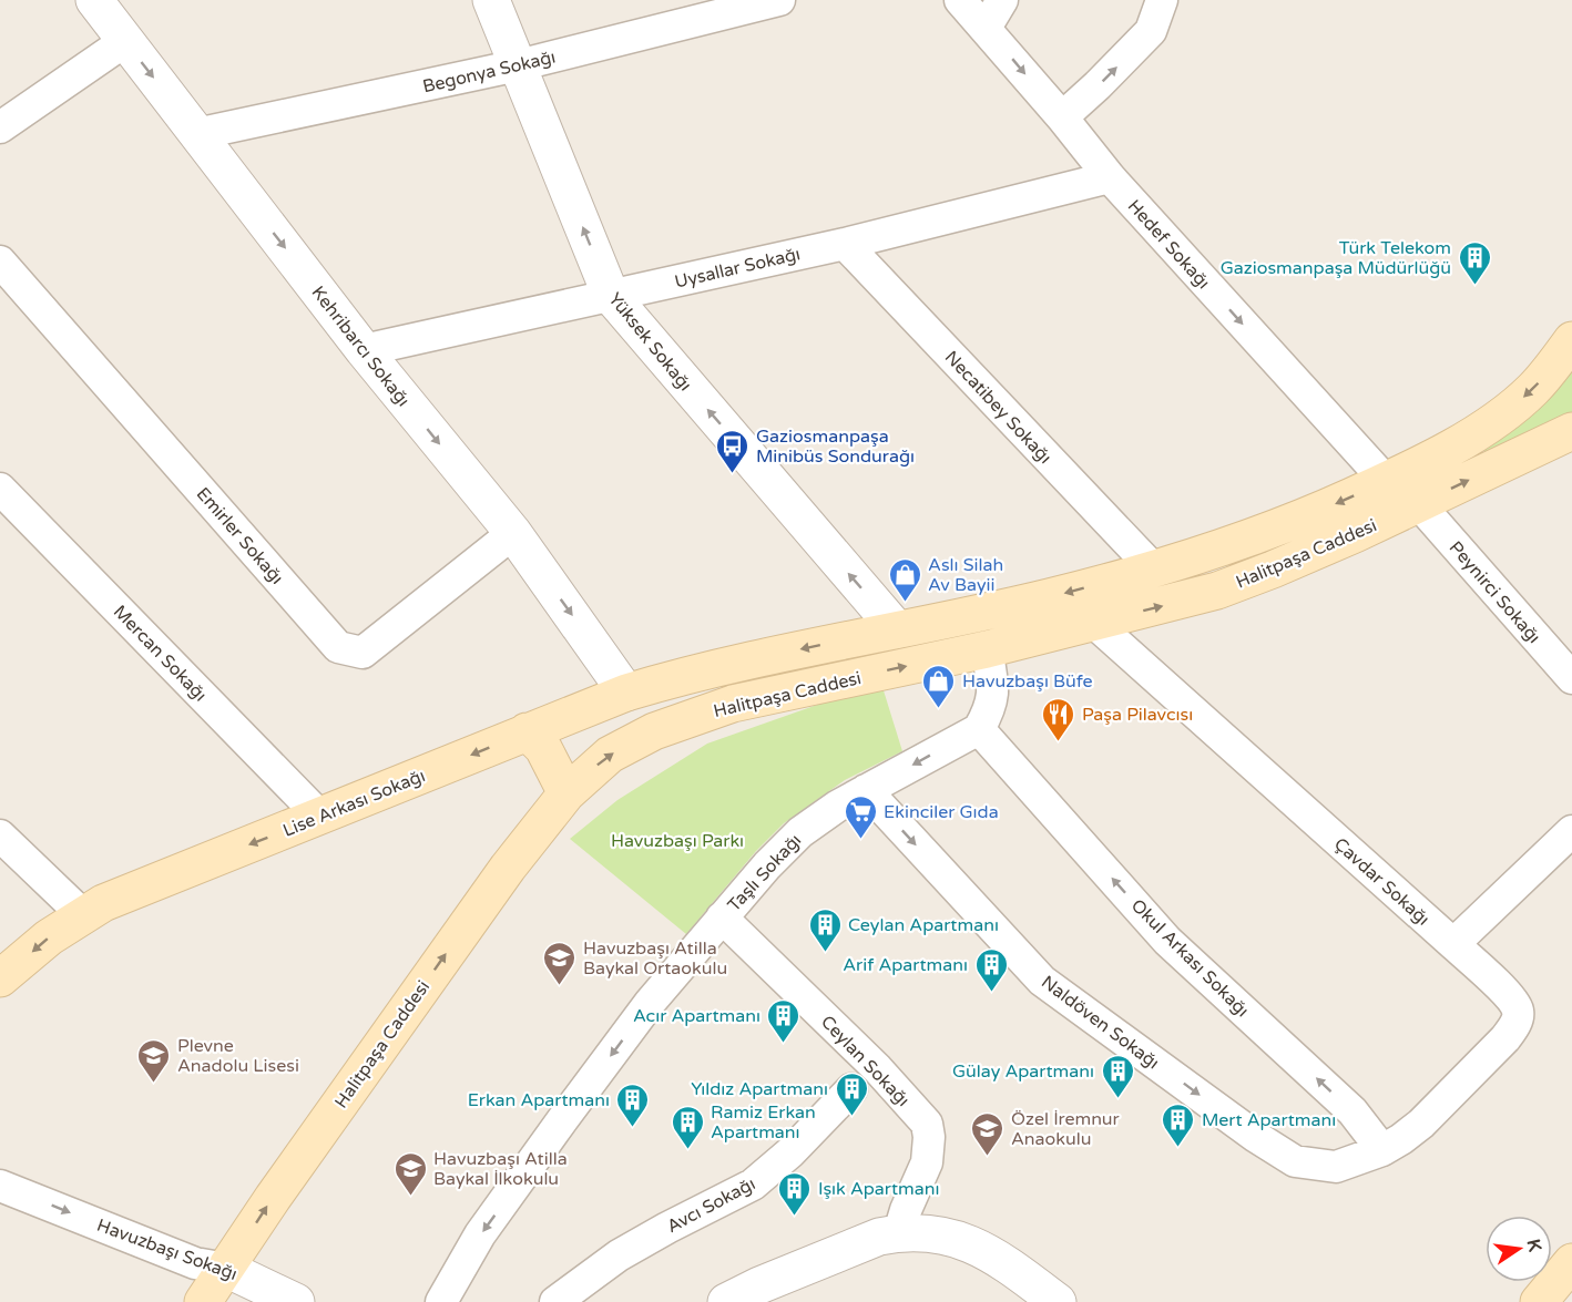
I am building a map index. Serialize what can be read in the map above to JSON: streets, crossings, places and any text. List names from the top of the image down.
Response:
{
  "streets": {
    "main road": ["Halitpaşa Caddesi", "Lise Arkası Sokağı"],
    "street": [
      "Begonya Sokağı",
      "Hedef Sokağı",
      "Uysallar Sokağı",
      "Yüksek Sokağı",
      "Kehribarcı Sokağı",
      "Necatibey Sokağı",
      "Emirler Sokağı",
      "Peynirci Sokağı",
      "Mercan Sokağı",
      "Taşlı Sokağı",
      "Çavdar Sokağı",
      "Okul Arkası Sokağı",
      "Naldöven Sokağı",
      "Ceylan Sokağı",
      "Avcı Sokağı",
      "Havuzbaşı Sokağı"
    ]
  },
  "crossings": [
    ["Begonya Sokağı", "Yüksek Sokağı"],
    ["Begonya Sokağı", "Kehribarcı Sokağı"],
    ["Hedef Sokağı", "Uysallar Sokağı"],
    ["Hedef Sokağı", "Halitpaşa Caddesi"],
    ["Uysallar Sokağı", "Yüksek Sokağı"],
    ["Uysallar Sokağı", "Kehribarcı Sokağı"],
    ["Uysallar Sokağı", "Necatibey Sokağı"],
    ["Yüksek Sokağı", "Halitpaşa Caddesi"],
    ["Kehribarcı Sokağı", "Emirler Sokağı"],
    ["Kehribarcı Sokağı", "Halitpaşa Caddesi"],
    ["Kehribarcı Sokağı", "Lise Arkası Sokağı"],
    ["Necatibey Sokağı", "Halitpaşa Caddesi"],
    ["Halitpaşa Caddesi", "Peynirci Sokağı"],
    ["Halitpaşa Caddesi", "Lise Arkası Sokağı"],
    ["Halitpaşa Caddesi", "Çavdar Sokağı"],
    ["Halitpaşa Caddesi", "Havuzbaşı Sokağı"],
    ["Mercan Sokağı", "Lise Arkası Sokağı"],
    ["Taşlı Sokağı", "Okul Arkası Sokağı"],
    ["Taşlı Sokağı", "Naldöven Sokağı"],
    ["Taşlı Sokağı", "Ceylan Sokağı"],
    ["Çavdar Sokağı", "Okul Arkası Sokağı"],
    ["Çavdar Sokağı", "Naldöven Sokağı"],
    ["Okul Arkası Sokağı", "Naldöven Sokağı"]
  ],
  "one_way": [
    "Hedef Sokağı",
    "Yüksek Sokağı",
    "Kehribarcı Sokağı",
    "Lise Arkası Sokağı",
    "Taşlı Sokağı",
    "Okul Arkası Sokağı",
    "Naldöven Sokağı",
    "Havuzbaşı Sokağı"
  ],
  "parks": ["Havuzbaşı Parkı"],
  "places": {
    "building": [
      "Türk Telekom Gaziosmanpaşa Müdürlüğü",
      "Ceylan Apartmanı",
      "Arif Apartmanı",
      "Acır Apartmanı",
      "Gülay Apartmanı",
      "Yıldız Apartmanı",
      "Erkan Apartmanı",
      "Mert Apartmanı",
      "Ramiz Erkan Apartmanı",
      "Işık Apartmanı"
    ],
    "bus stop": ["Gaziosmanpaşa Minibüs Sondurağı"],
    "shop": ["Aslı Silah Av Bayii", "Havuzbaşı Büfe"],
    "restaurant": ["Paşa Pilavcısı"],
    "supermarket": ["Ekinciler Gıda"],
    "school or university": [
      "Havuzbaşı Atilla Baykal Ortaokulu",
      "Plevne Anadolu Lisesi",
      "Özel İremnur Anaokulu",
      "Havuzbaşı Atilla Baykal İlkokulu"
    ]
  },
  "north": "right"
}
